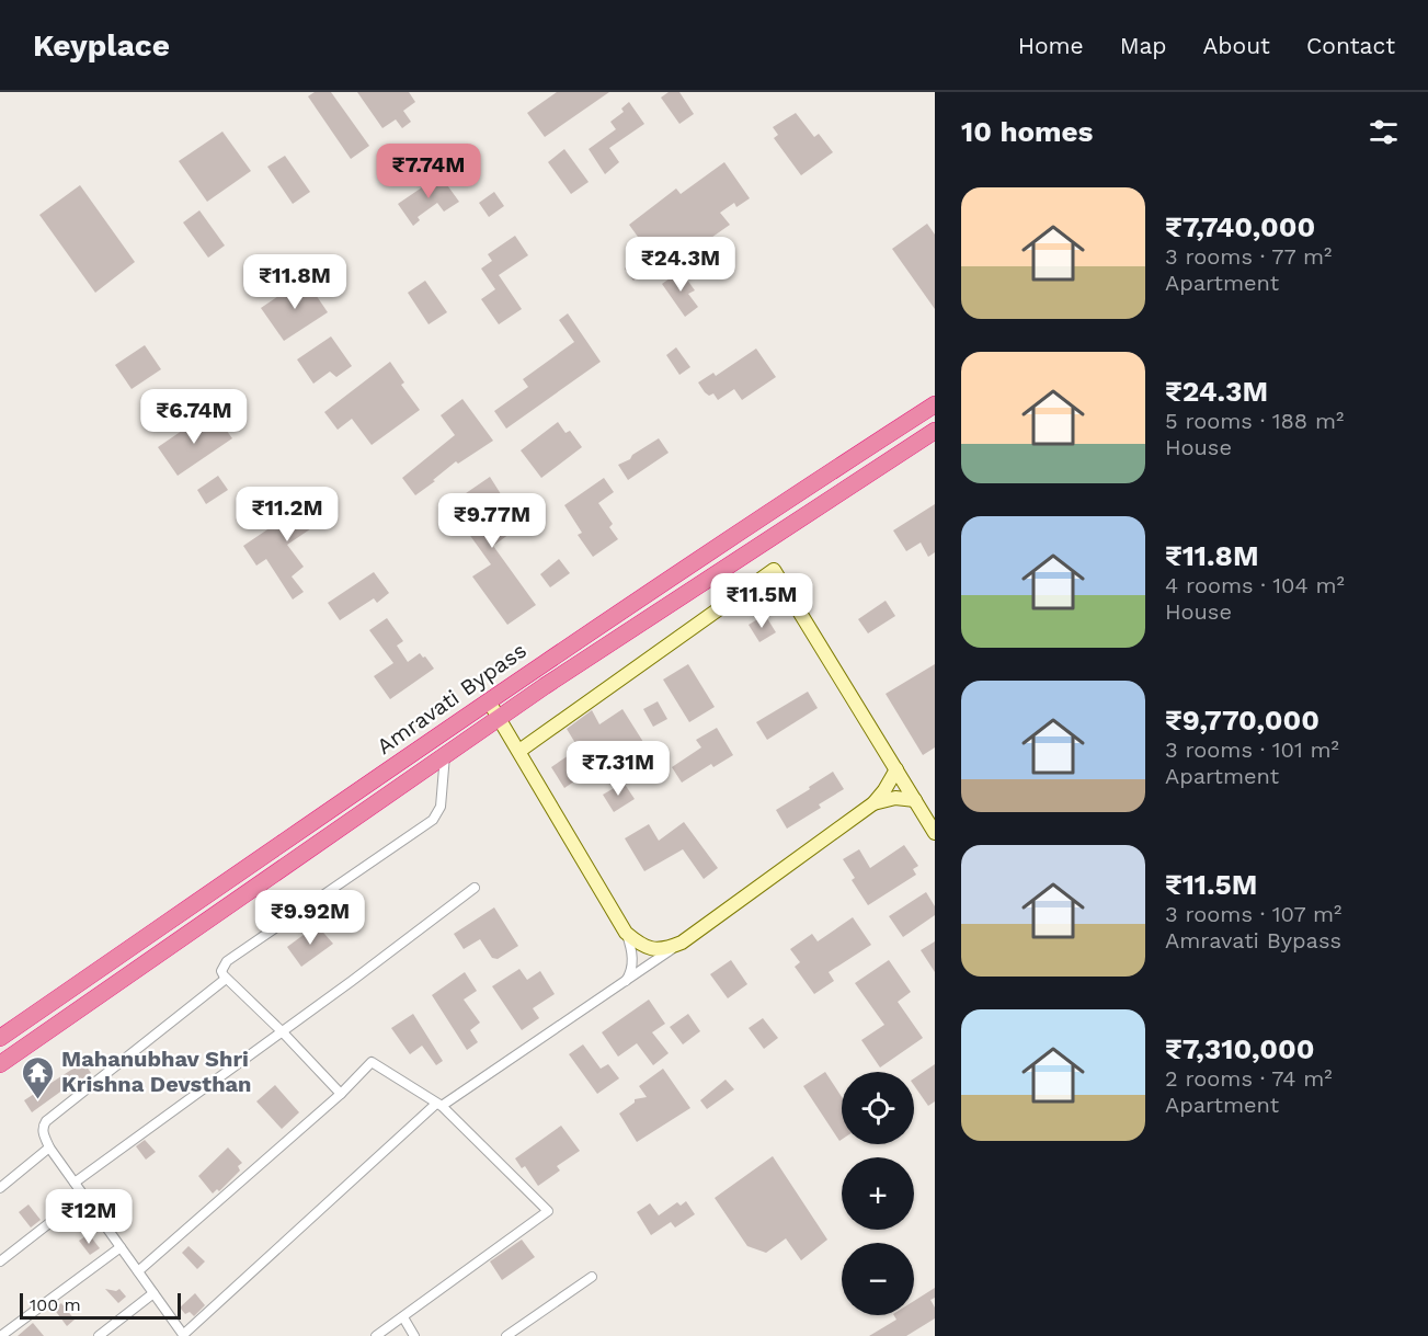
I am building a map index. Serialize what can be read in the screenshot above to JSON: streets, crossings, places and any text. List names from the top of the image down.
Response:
{
  "streets": {
    "highway": ["Amravati Bypass"]
  },
  "places": {
    "temple": ["Mahanubhav Shri Krishna Devsthan"]
  },
  "scale_bar": "100 m",
  "page": {
    "header": "Keyplace",
    "nav": [
      "Home",
      "Map",
      "About",
      "Contact"
    ],
    "heading": "10 homes",
    "price": [
      "₹7.74M",
      "₹24.3M",
      "₹11.8M",
      "₹6.74M",
      "₹11.2M",
      "₹9.77M",
      "₹11.5M",
      "₹7.31M",
      "₹9.92M",
      "₹12M"
    ],
    "list": [
      {
        "name": "₹7,740,000",
        "note": "3 rooms · 77 m² · Apartment"
      },
      {
        "name": "₹24.3M",
        "note": "5 rooms · 188 m² · House"
      },
      {
        "name": "₹11.8M",
        "note": "4 rooms · 104 m² · House"
      },
      {
        "name": "₹9,770,000",
        "note": "3 rooms · 101 m² · Apartment"
      },
      {
        "name": "₹11.5M",
        "note": "3 rooms · 107 m² · Amravati Bypass"
      },
      {
        "name": "₹7,310,000",
        "note": "2 rooms · 74 m² · Apartment"
      }
    ],
    "map_buttons": ["+", "−"],
    "scale": "100 m"
  }
}
